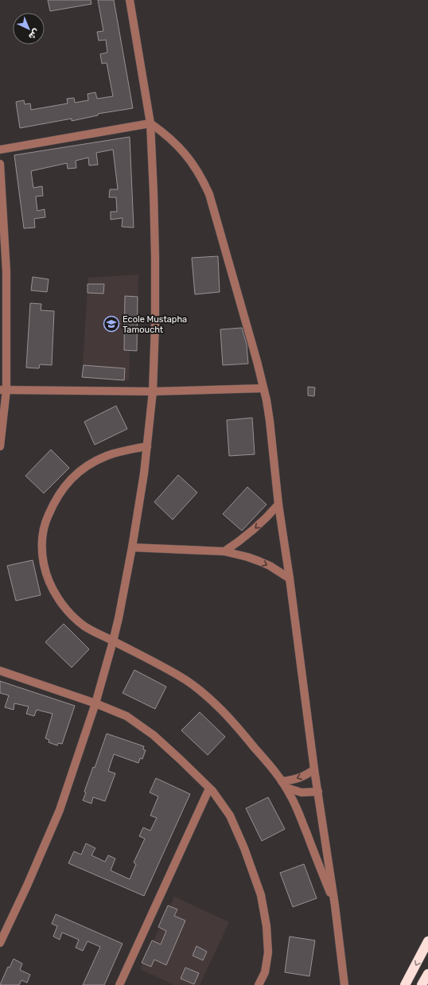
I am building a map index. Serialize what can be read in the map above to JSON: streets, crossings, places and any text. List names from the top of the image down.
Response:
{
  "places": {
    "school or university": ["Ecole Mustapha Tamoucht"]
  },
  "north": "bottom right"
}
